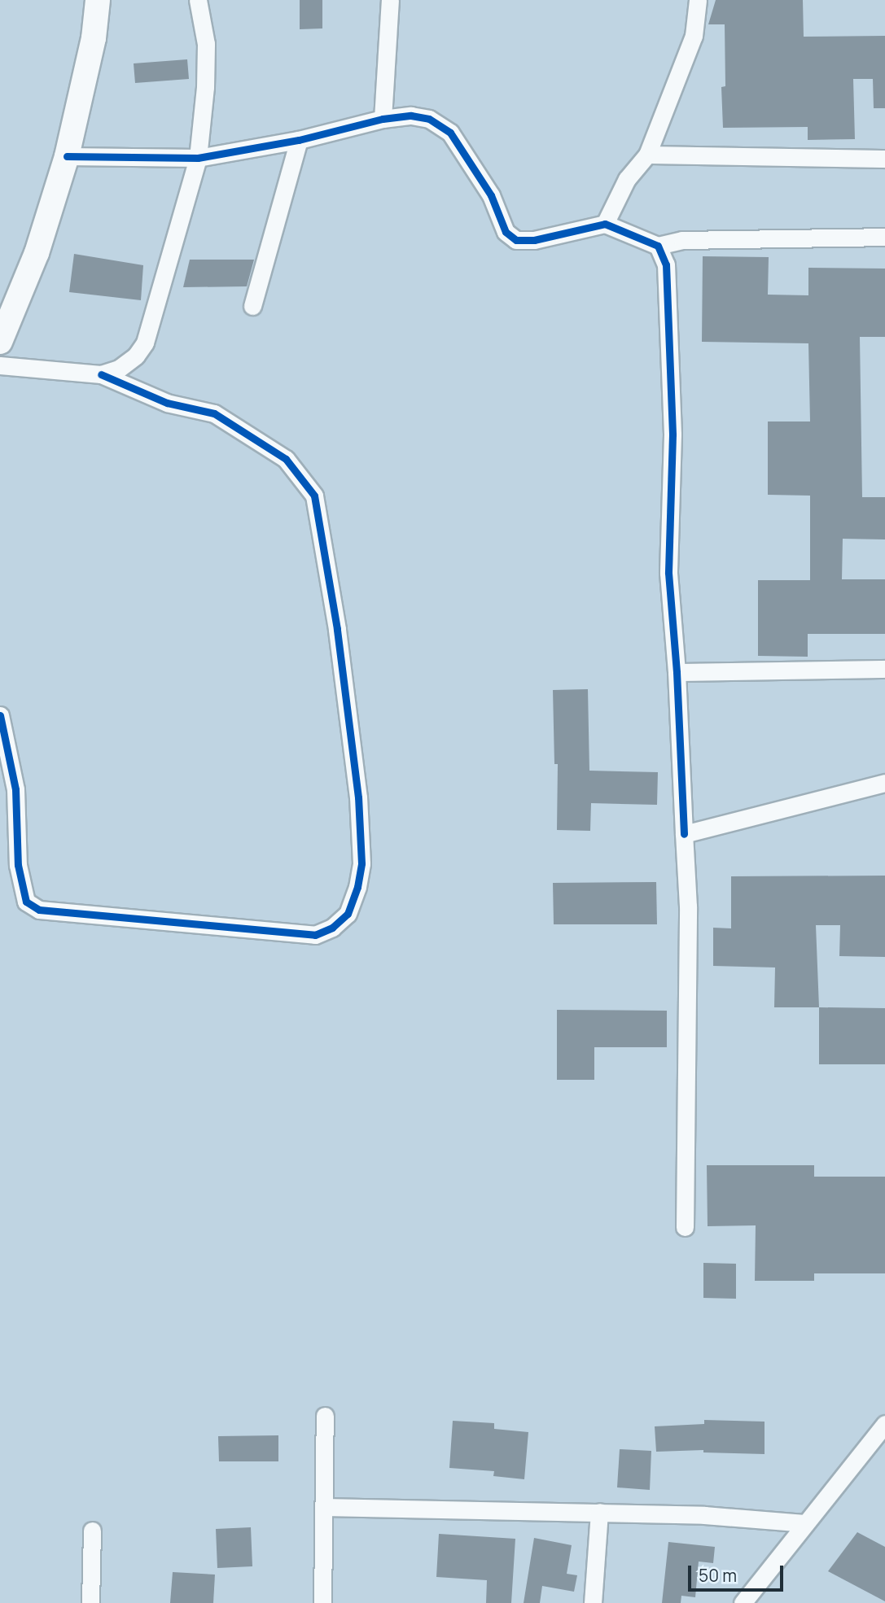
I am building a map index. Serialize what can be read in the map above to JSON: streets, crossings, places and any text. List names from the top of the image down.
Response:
{
  "scale_bar": "50 m"
}
